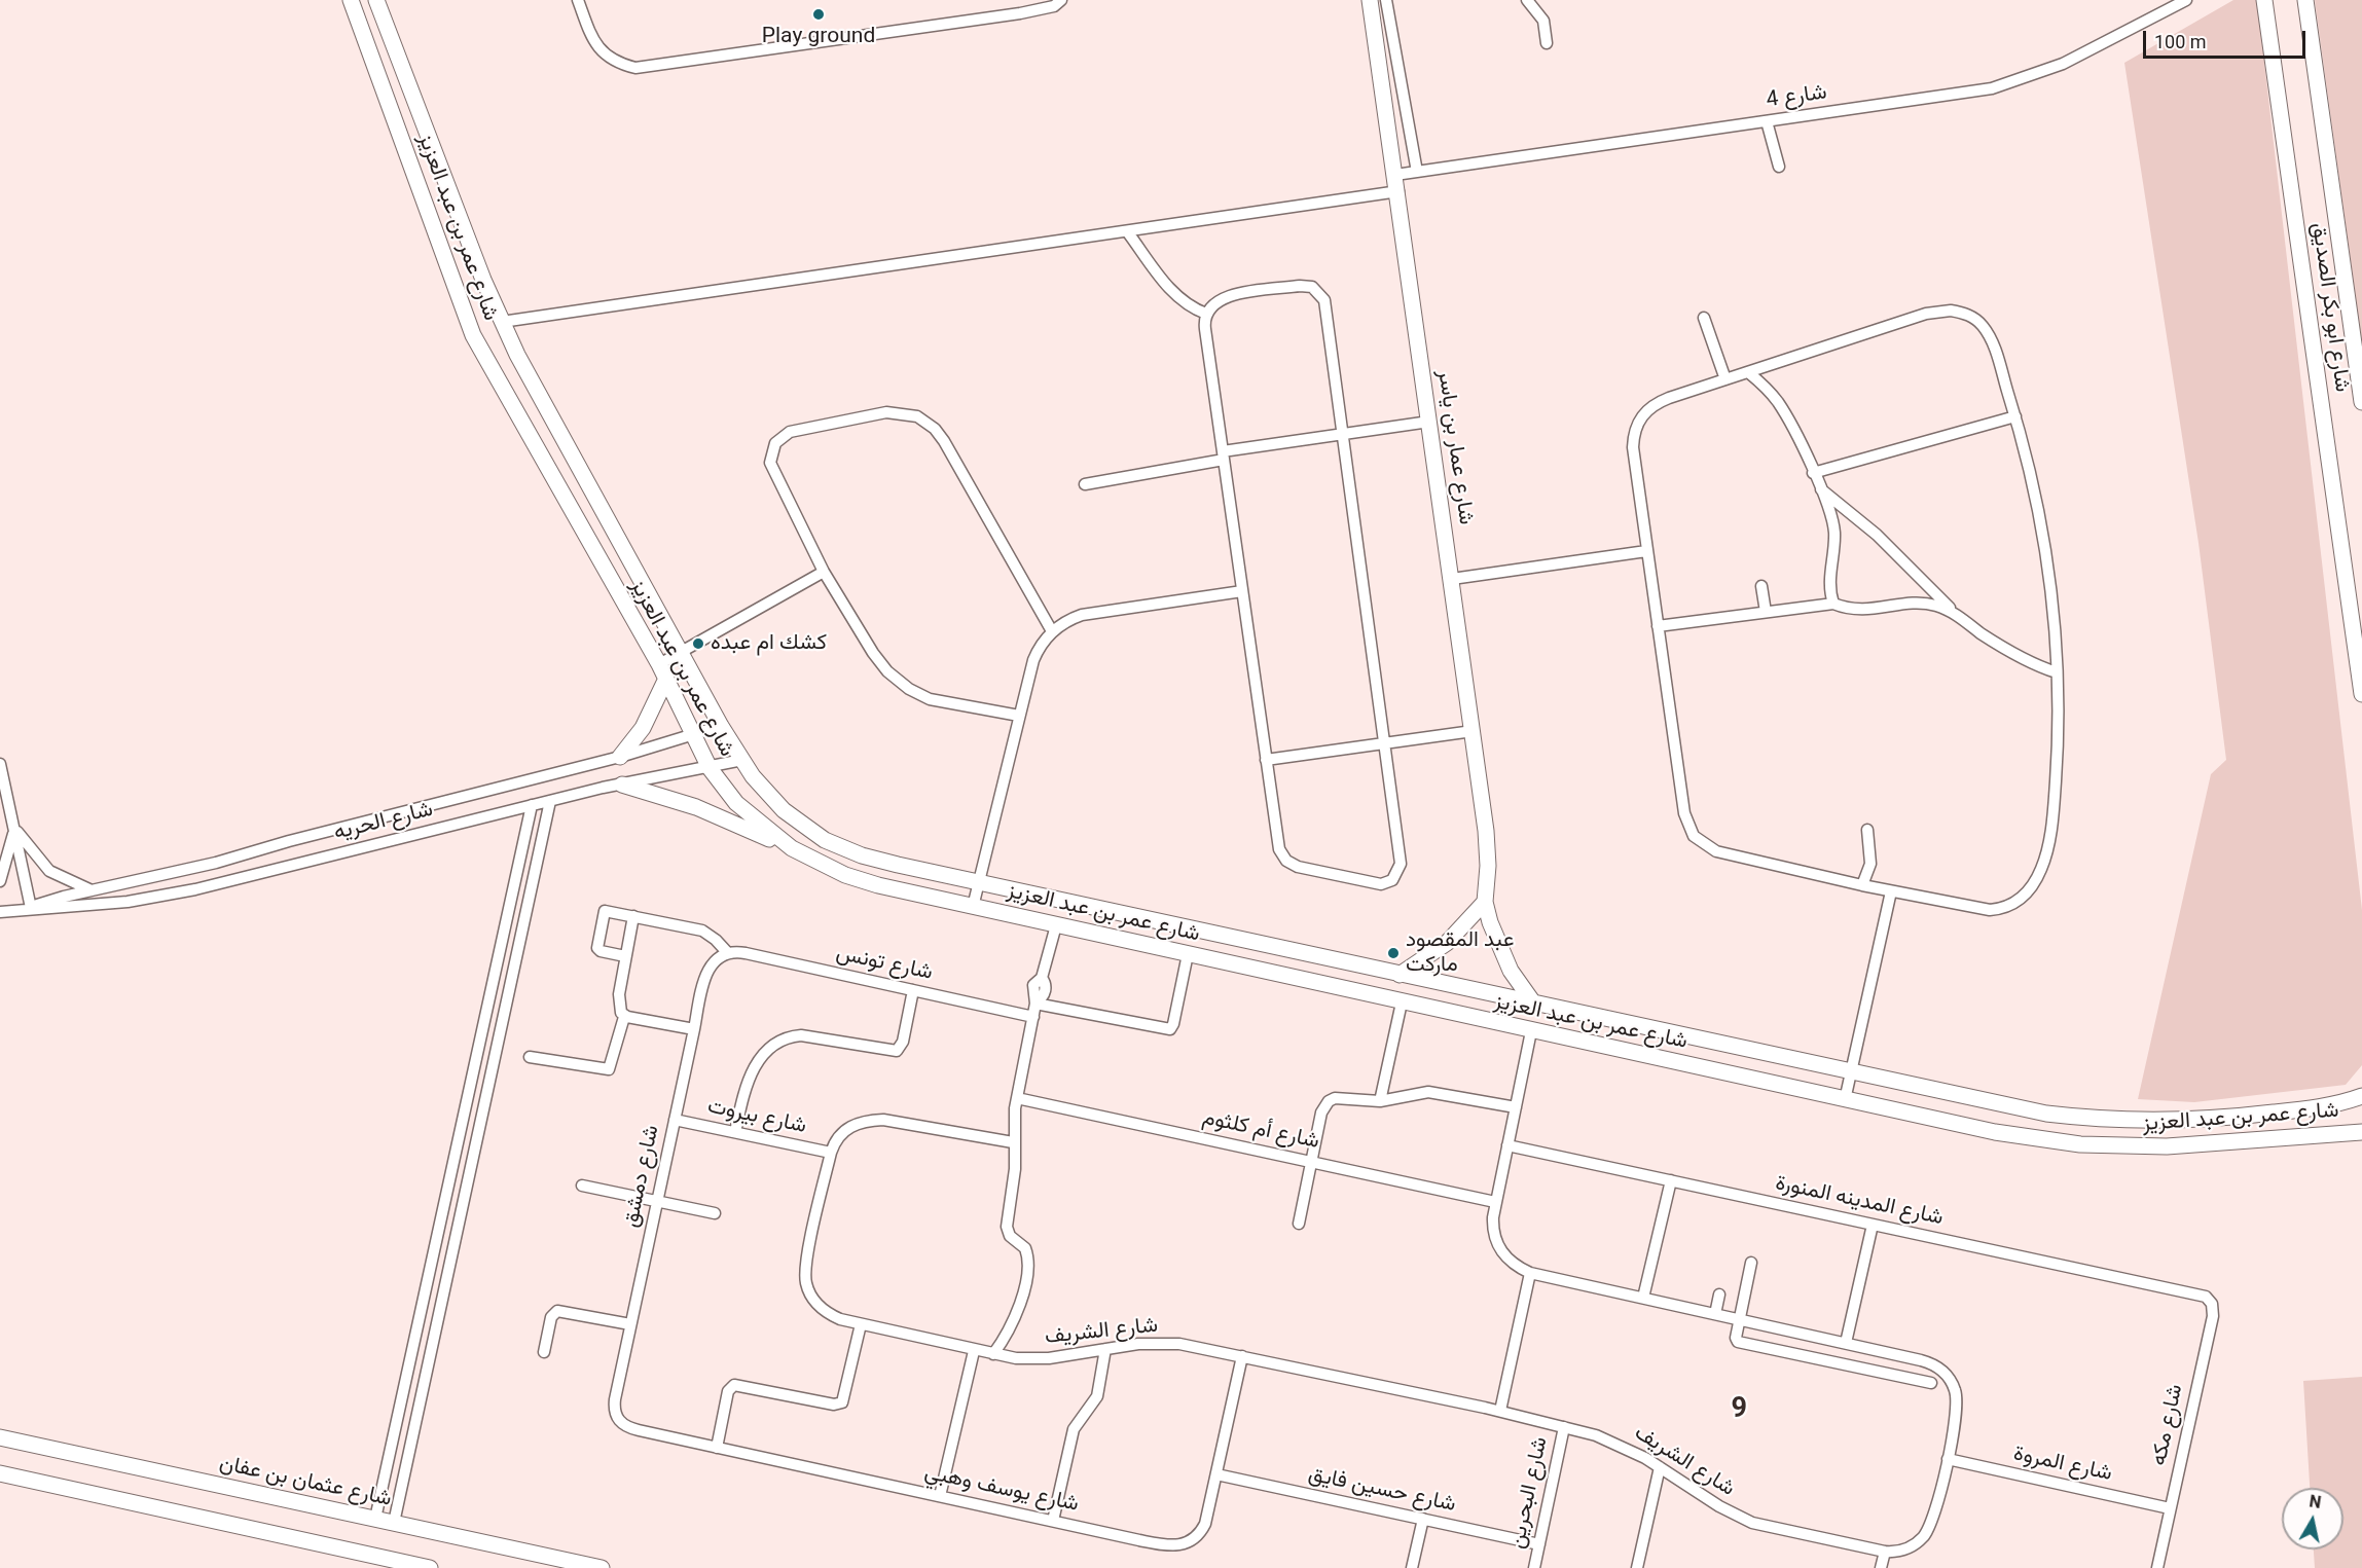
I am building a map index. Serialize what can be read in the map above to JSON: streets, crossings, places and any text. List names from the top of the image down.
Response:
{
  "streets": {
    "street": [
      "شارع 4",
      "شارع عمر بن عبد العزيز",
      "شارع ابو بكر الصديق",
      "شارع عمار بن ياسر",
      "شارع الحريه",
      "شارع تونس",
      "شارع بيروت",
      "شارع أم كلثوم",
      "شارع دمشق",
      "شارع المدينه المنورة",
      "شارع الشريف",
      "شارع مكه",
      "شارع المروة",
      "شارع عثمان بن عفان",
      "شارع يوسف وهبي",
      "شارع حسين فايق",
      "شارع البحرين"
    ]
  },
  "crossings": [
    ["شارع 4", "شارع عمار بن ياسر"],
    ["شارع عمر بن عبد العزيز", "شارع عمار بن ياسر"],
    ["شارع عمر بن عبد العزيز", "شارع الحريه"],
    ["شارع عمر بن عبد العزيز", "شارع الشريف"],
    ["شارع تونس", "شارع دمشق"],
    ["شارع بيروت", "شارع دمشق"],
    ["شارع بيروت", "شارع الشريف"],
    ["شارع أم كلثوم", "شارع الشريف"],
    ["شارع دمشق", "شارع يوسف وهبي"],
    ["شارع المدينه المنورة", "شارع الشريف"],
    ["شارع المدينه المنورة", "شارع مكه"],
    ["شارع الشريف", "شارع المروة"],
    ["شارع الشريف", "شارع يوسف وهبي"],
    ["شارع الشريف", "شارع البحرين"],
    ["شارع مكه", "شارع المروة"],
    ["شارع يوسف وهبي", "شارع حسين فايق"],
    ["شارع حسين فايق", "شارع البحرين"]
  ],
  "districts": ["9"],
  "places": ["Play ground", "كشك ام عبده", "عبد المقصود ماركت"],
  "scale_bar": "100 m",
  "north": "top"
}
